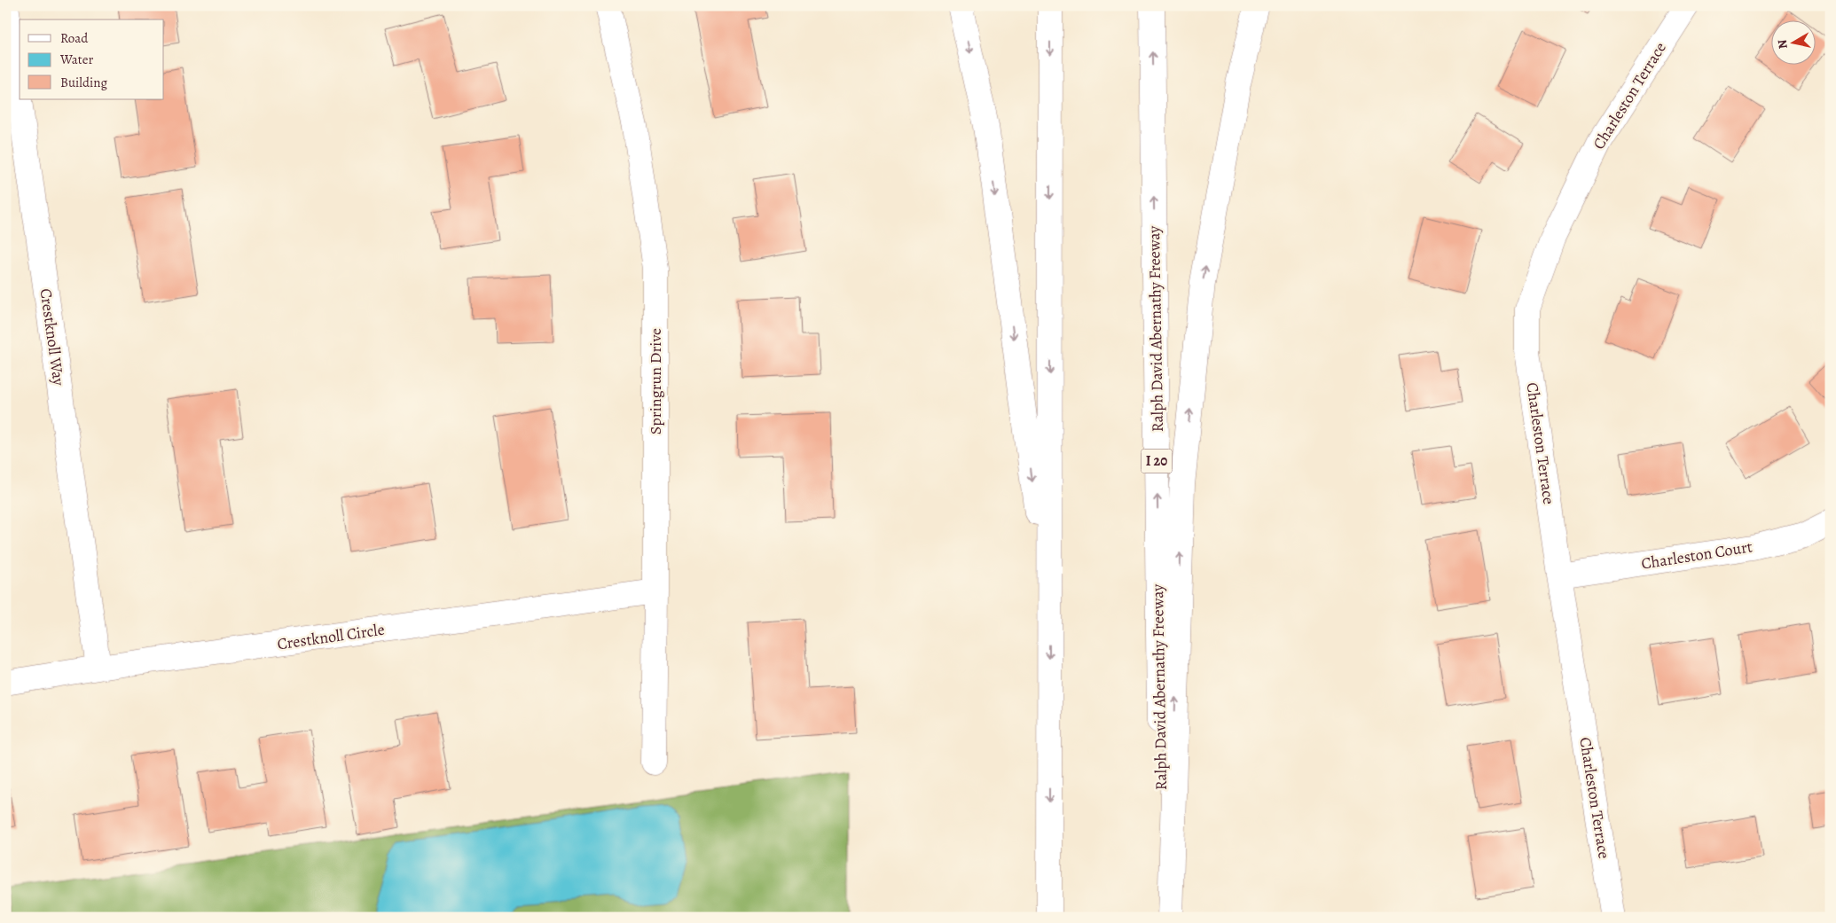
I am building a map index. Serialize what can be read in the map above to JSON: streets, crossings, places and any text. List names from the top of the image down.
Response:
{
  "streets": {
    "main road": [
      "Charleston Terrace",
      "Ralph David Abernathy Freeway",
      "Crestknoll Way",
      "Springrun Drive",
      "I 20",
      "Charleston Court",
      "Crestknoll Circle"
    ]
  },
  "crossings": [
    ["Charleston Terrace", "Charleston Court"],
    ["Crestknoll Way", "Crestknoll Circle"],
    ["Springrun Drive", "Crestknoll Circle"]
  ],
  "legend": ["Road", "Water", "Building"],
  "north": "left"
}
